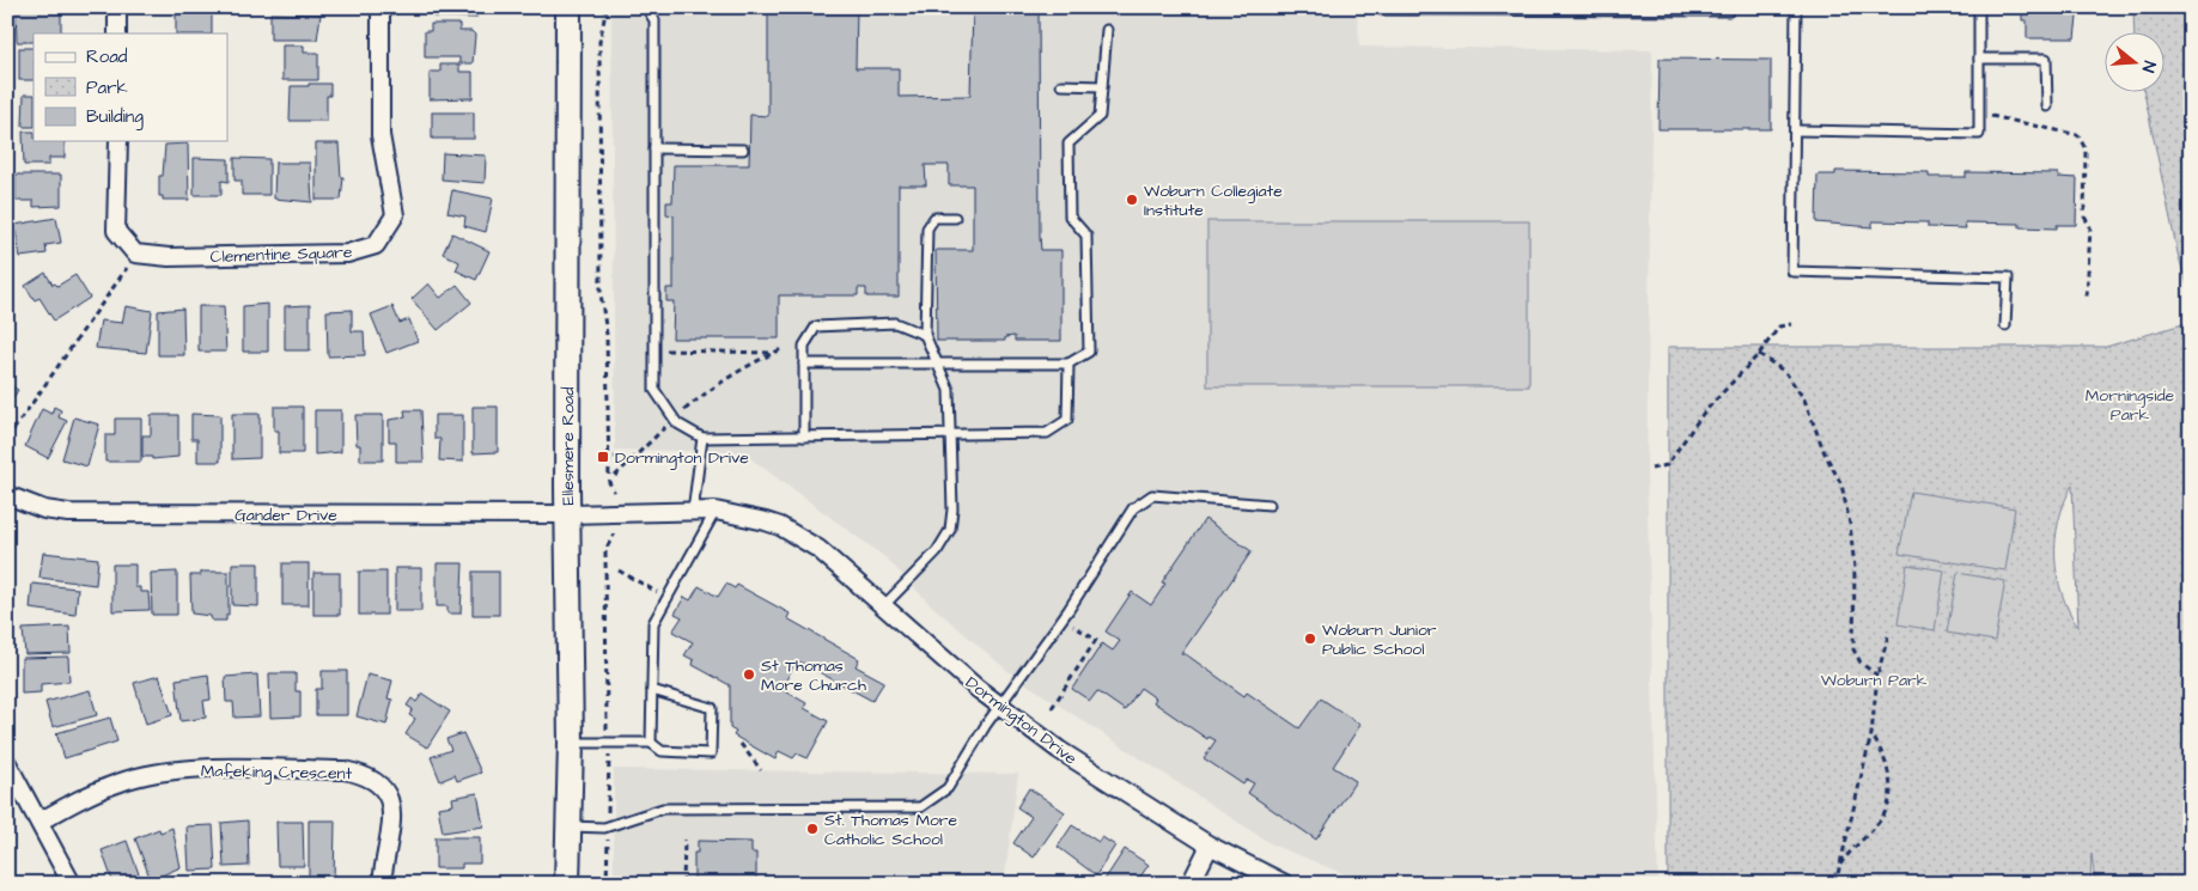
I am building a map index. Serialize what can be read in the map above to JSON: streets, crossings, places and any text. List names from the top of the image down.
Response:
{
  "streets": {
    "main road": ["Ellesmere Road"],
    "street": [
      "Clementine Square",
      "Gander Drive",
      "Dormington Drive",
      "Mafeking Crescent"
    ]
  },
  "crossings": [
    ["Ellesmere Road", "Gander Drive"],
    ["Ellesmere Road", "Dormington Drive"],
    ["Gander Drive", "Dormington Drive"]
  ],
  "parks": ["Morningside Park", "Woburn Park"],
  "places": {
    "other": [
      "Woburn Collegiate Institute",
      "Woburn Junior Public School",
      "St Thomas More Church",
      "St. Thomas More Catholic School"
    ],
    "transit": ["Dormington Drive"]
  },
  "legend": ["Road", "Park", "Building"],
  "north": "right"
}
